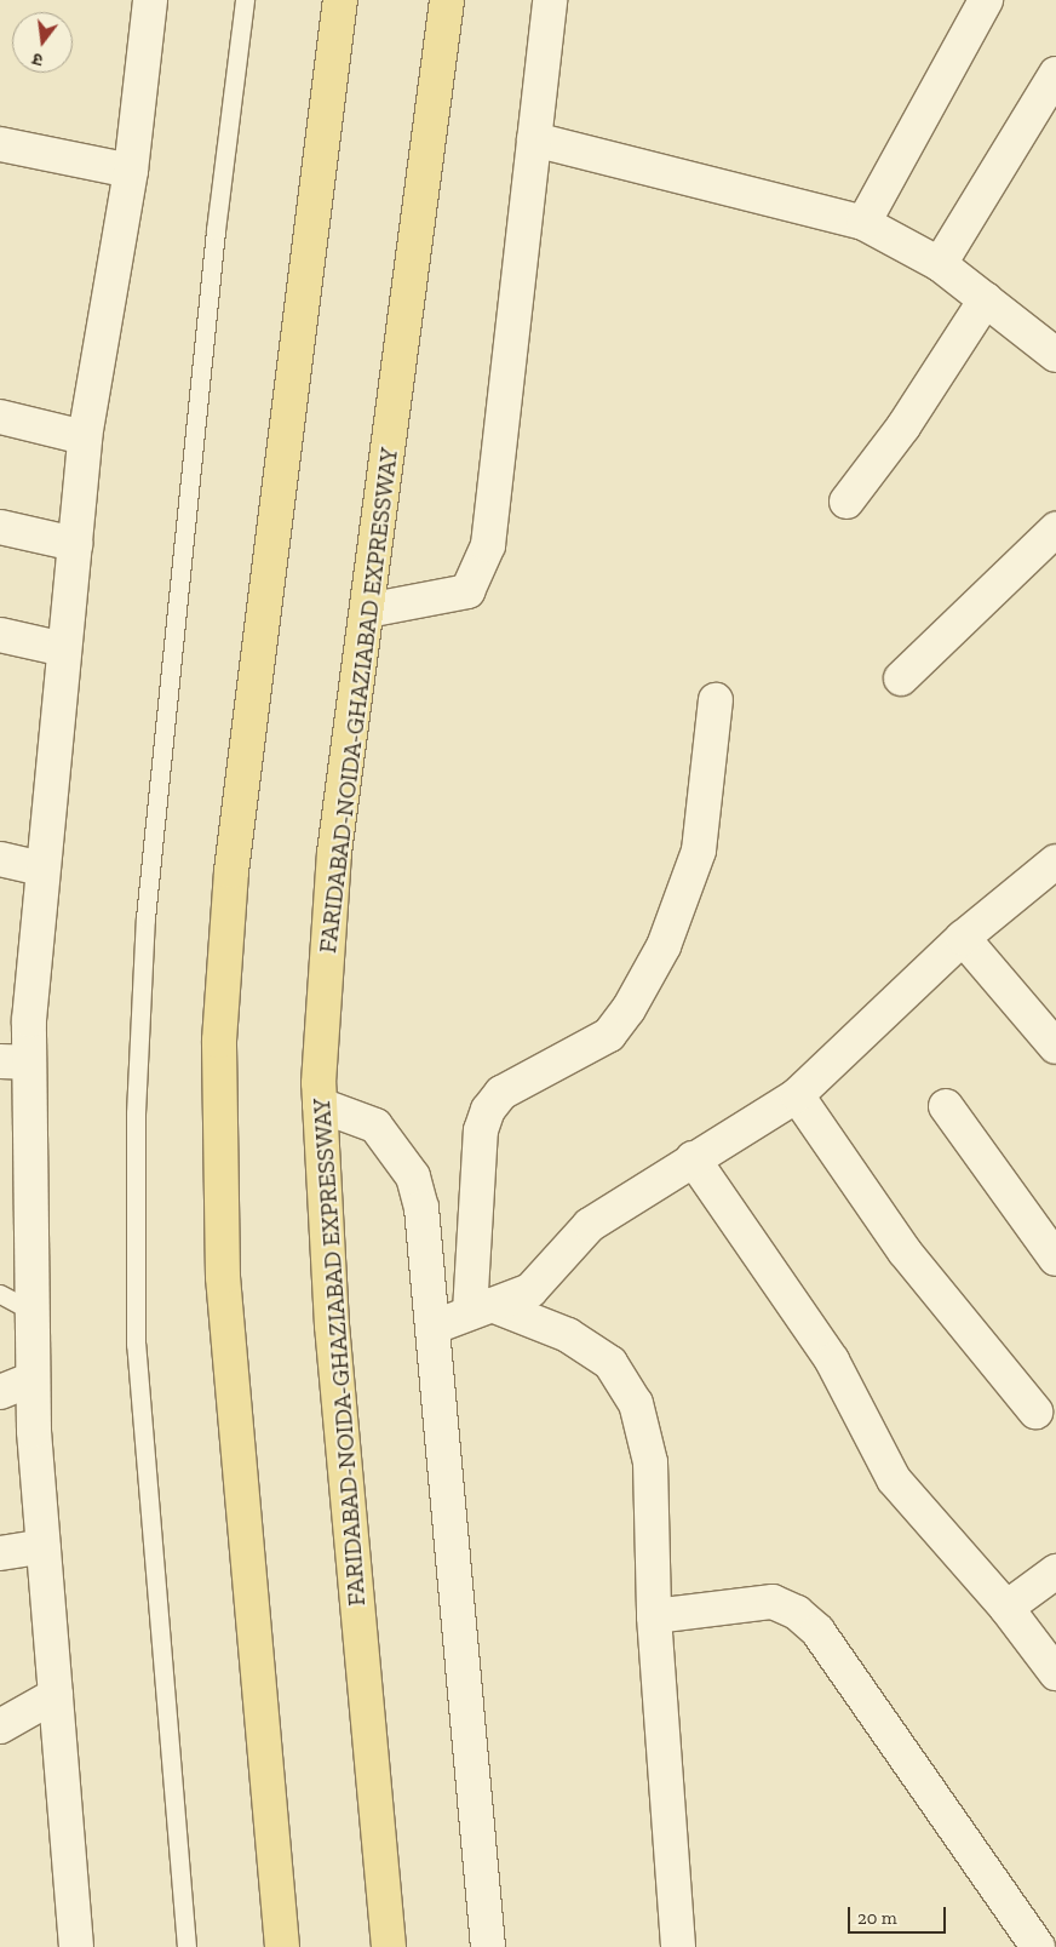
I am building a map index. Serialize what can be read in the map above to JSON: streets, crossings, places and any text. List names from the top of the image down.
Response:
{
  "streets": {
    "main road": ["FARIDABAD-NOIDA-GHAZIABAD EXPRESSWAY"]
  },
  "scale_bar": "20 m",
  "north": "bottom"
}
